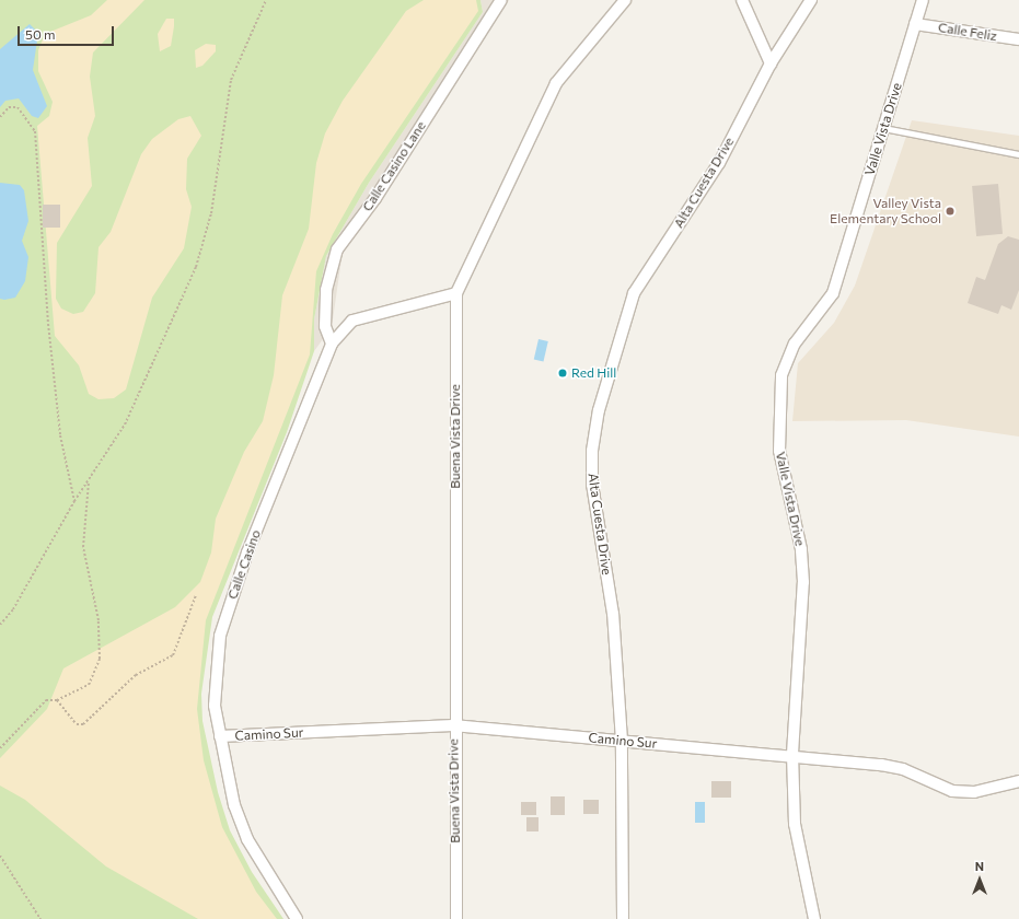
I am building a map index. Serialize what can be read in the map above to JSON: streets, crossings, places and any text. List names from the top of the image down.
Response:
{
  "streets": {
    "street": [
      "Calle Feliz",
      "Valle Vista Drive",
      "Calle Casino Lane",
      "Alta Cuesta Drive",
      "Buena Vista Drive",
      "Calle Casino",
      "Camino Sur"
    ]
  },
  "crossings": [
    ["Calle Feliz", "Valle Vista Drive"],
    ["Valle Vista Drive", "Camino Sur"],
    ["Calle Casino Lane", "Calle Casino"],
    ["Alta Cuesta Drive", "Camino Sur"],
    ["Buena Vista Drive", "Calle Casino"],
    ["Buena Vista Drive", "Camino Sur"],
    ["Calle Casino", "Camino Sur"]
  ],
  "places": ["Valley Vista Elementary School", "Red Hill"],
  "scale_bar": "50 m",
  "north": "top"
}
